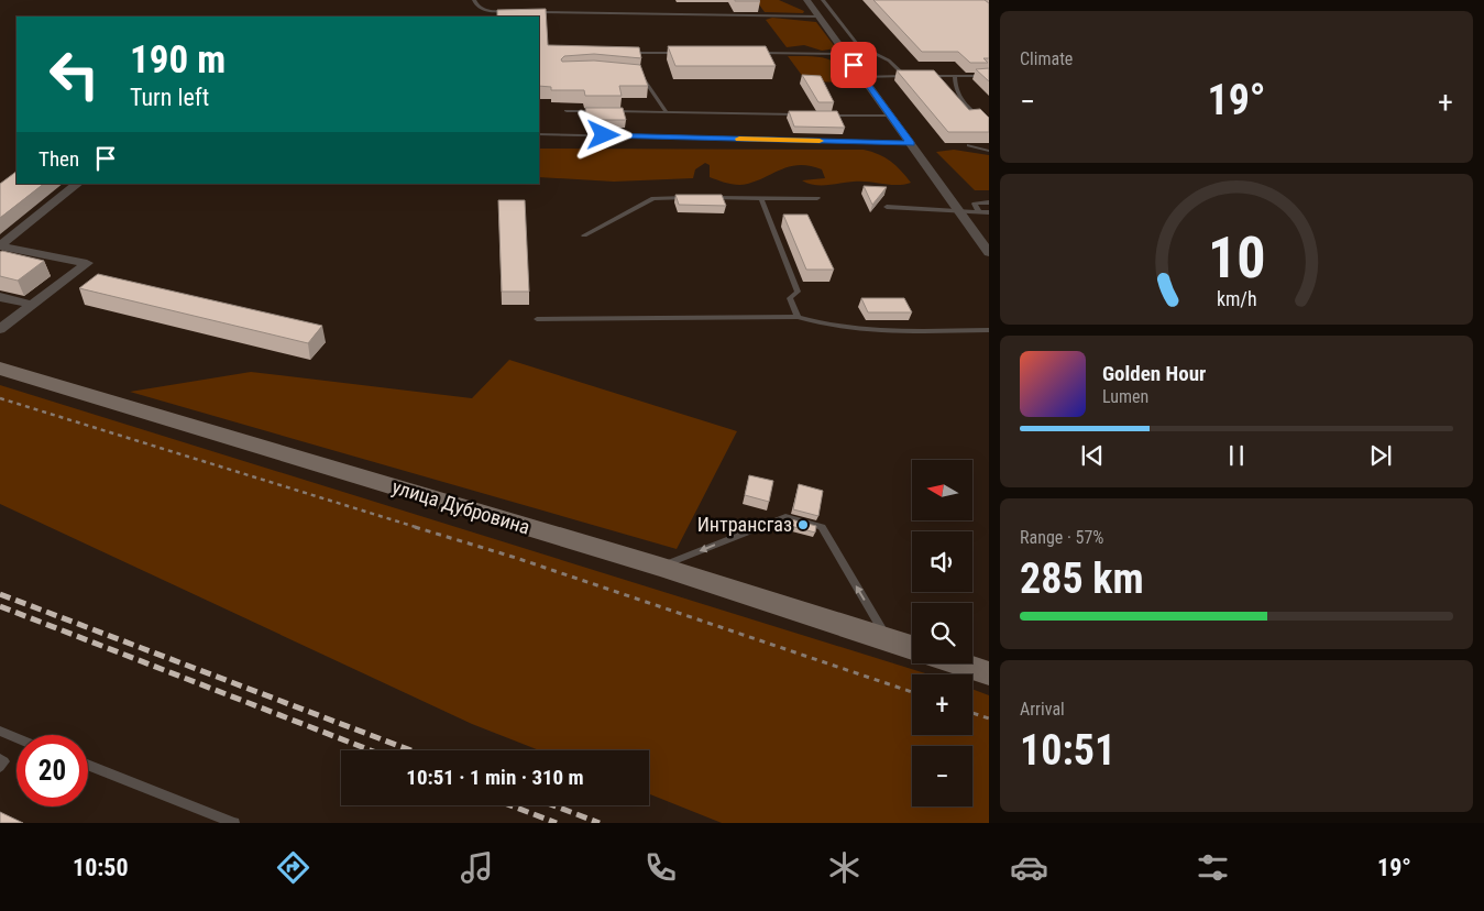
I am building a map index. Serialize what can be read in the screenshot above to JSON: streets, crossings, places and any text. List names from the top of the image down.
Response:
{
  "streets": {
    "main road": ["улица Дубровина"]
  },
  "places": ["Интрансгаз"],
  "north": "left",
  "page": {
    "tile": [
      "Climate",
      ["Range · 57%", "285 km"],
      ["Arrival", "10:51"]
    ],
    "turn": ["190 m", "Turn left"],
    "heat": ["−", "19°", "+"],
    "then": "Then",
    "song": ["Golden Hour", "Lumen"],
    "map_buttons": ["+", "−"],
    "limit": "20",
    "trip": "10:51 · 1 min · 310 m",
    "tabs": ["10:50", "19°"],
    "gauge": ["10", "km/h"]
  }
}
